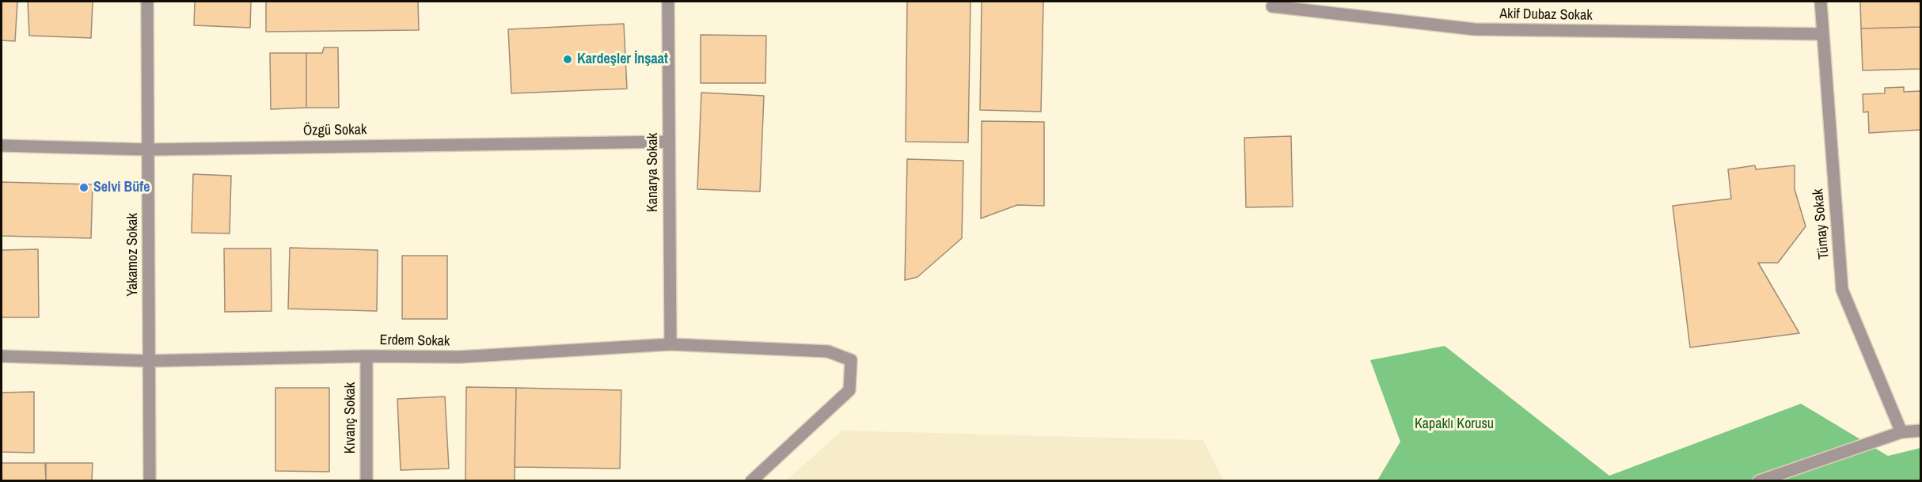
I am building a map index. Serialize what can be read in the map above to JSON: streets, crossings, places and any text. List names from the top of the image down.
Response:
{
  "streets": {
    "street": [
      "Akif Dubaz Sokak",
      "Özgü Sokak",
      "Kanarya Sokak",
      "Tümay Sokak",
      "Yakamoz Sokak",
      "Erdem Sokak",
      "Kıvanç Sokak"
    ]
  },
  "crossings": [
    ["Akif Dubaz Sokak", "Tümay Sokak"],
    ["Özgü Sokak", "Kanarya Sokak"],
    ["Özgü Sokak", "Yakamoz Sokak"],
    ["Kanarya Sokak", "Erdem Sokak"],
    ["Yakamoz Sokak", "Erdem Sokak"],
    ["Erdem Sokak", "Kıvanç Sokak"]
  ],
  "parks": ["Kapaklı Korusu"],
  "places": ["Kardeşler İnşaat", "Selvi Büfe"]
}
